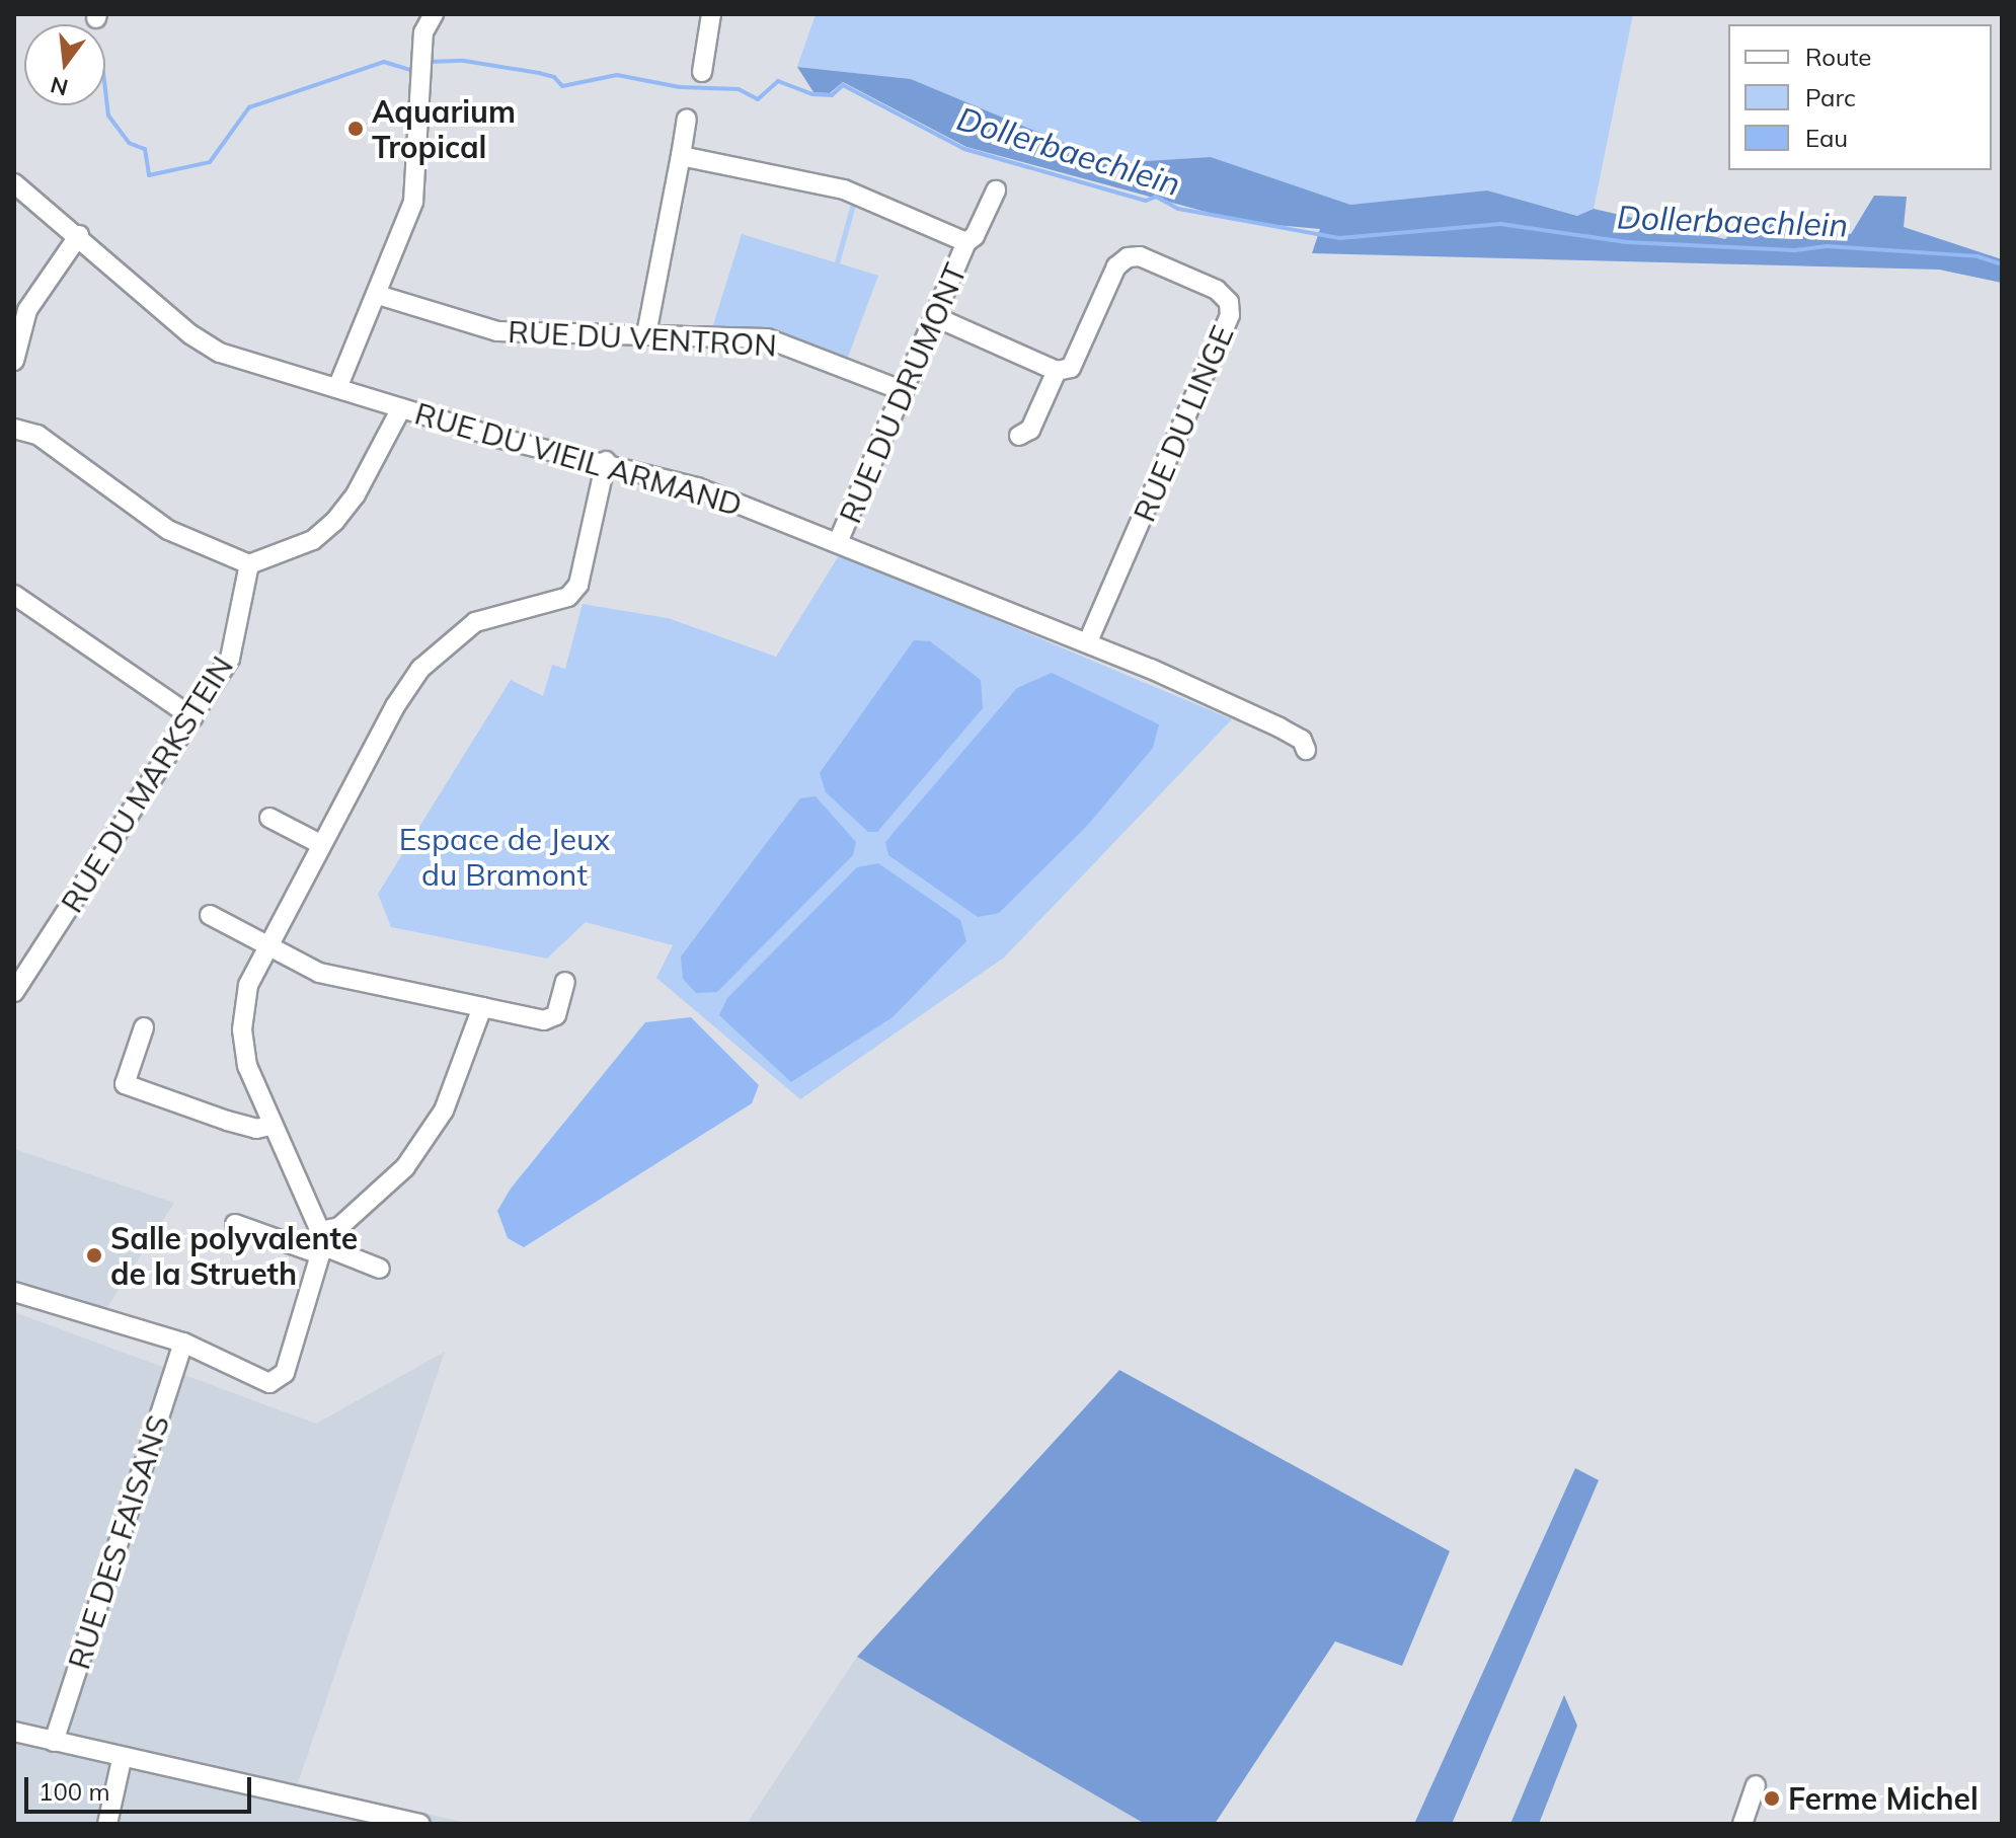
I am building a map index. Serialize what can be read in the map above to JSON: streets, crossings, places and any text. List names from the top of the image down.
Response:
{
  "streets": {
    "street": [
      "RUE DU VENTRON",
      "RUE DU DRUMONT",
      "RUE DU LINGE",
      "RUE DU VIEIL ARMAND",
      "RUE DU MARKSTEIN",
      "RUE DES FAISANS"
    ]
  },
  "crossings": [
    ["RUE DU VENTRON", "RUE DU DRUMONT"],
    ["RUE DU DRUMONT", "RUE DU VIEIL ARMAND"],
    ["RUE DU LINGE", "RUE DU VIEIL ARMAND"]
  ],
  "water": ["Dollerbaechlein"],
  "parks": ["Espace de Jeux du Bramont"],
  "places": ["Aquarium Tropical", "Salle polyvalente de la Strueth", "Ferme Michel"],
  "legend": ["Route", "Parc", "Eau"],
  "scale_bar": "100 m",
  "north": "bottom"
}
